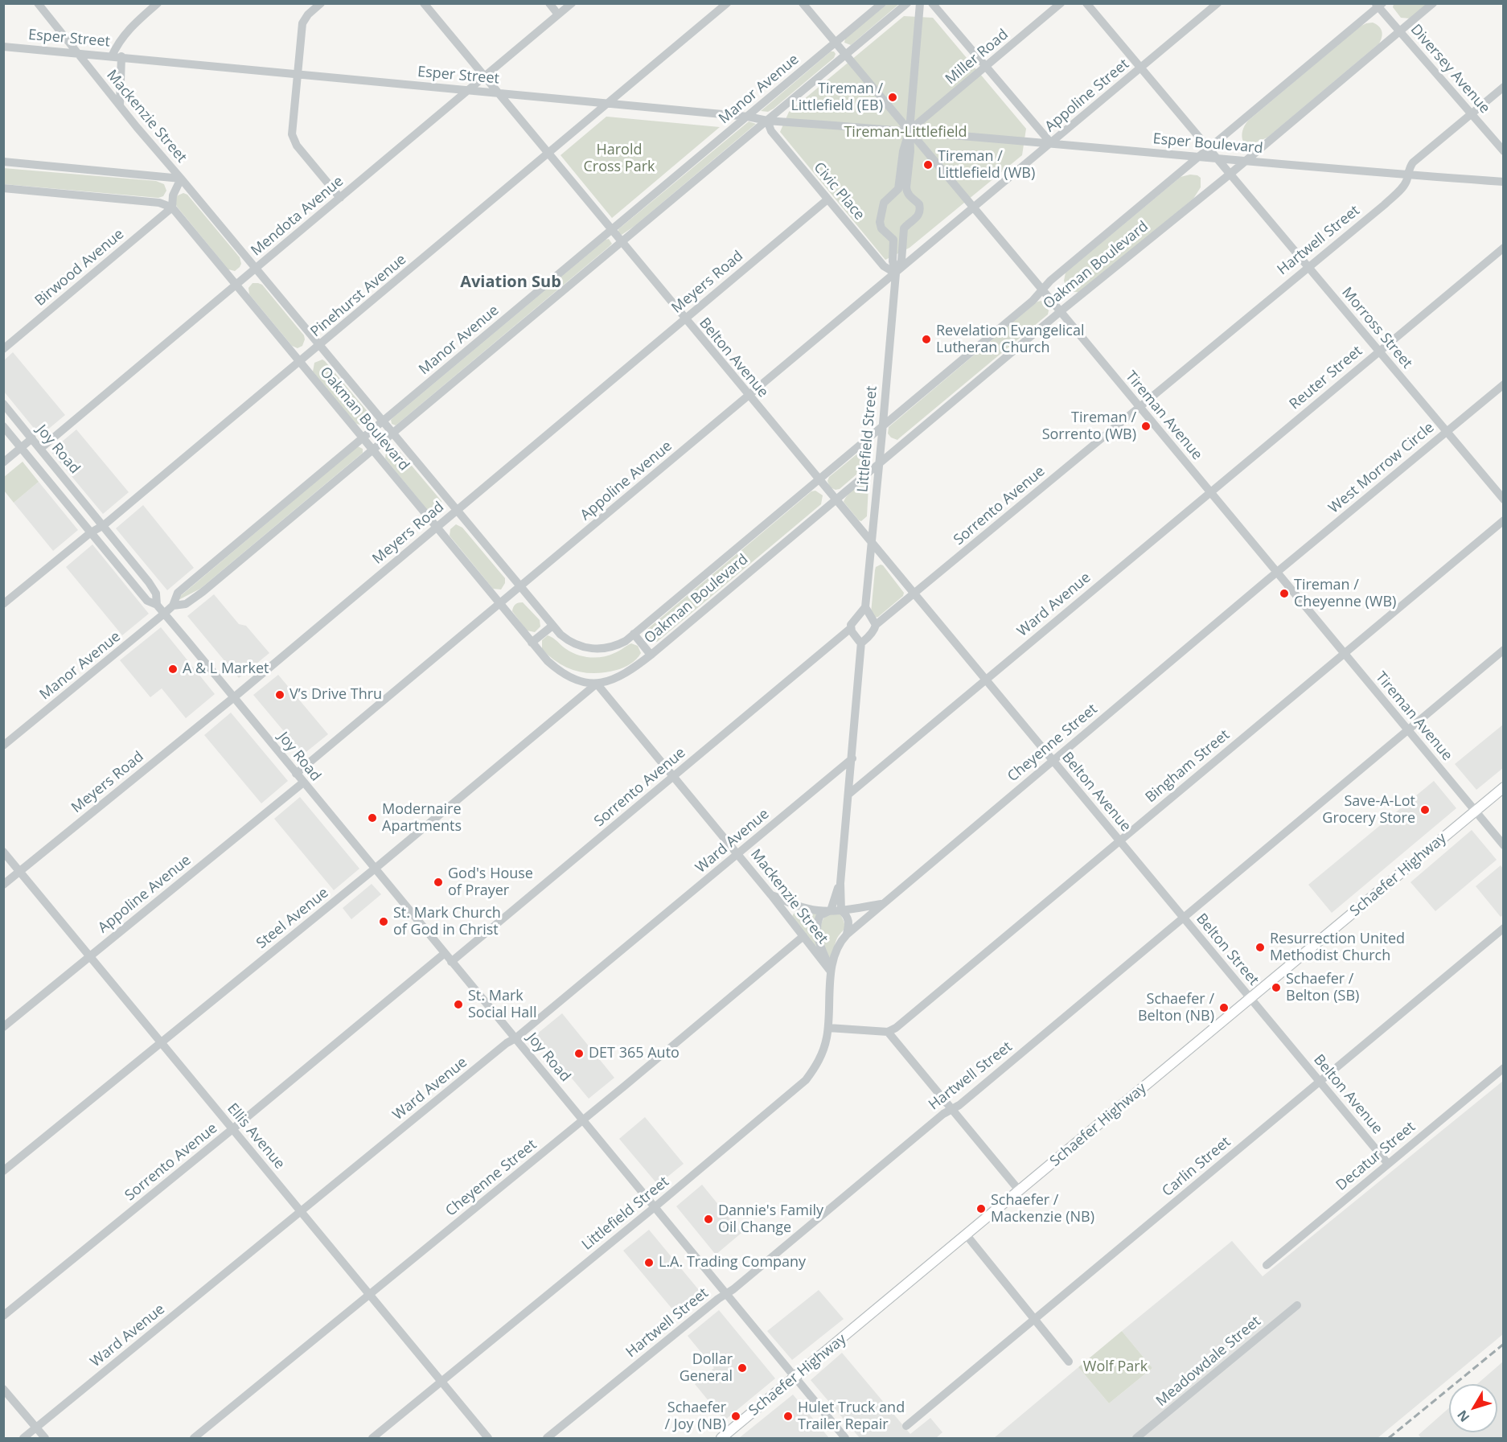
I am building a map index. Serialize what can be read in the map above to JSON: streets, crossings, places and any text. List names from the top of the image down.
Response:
{
  "streets": {
    "main road": ["Schaefer Highway"],
    "street": [
      "Esper Street",
      "Miller Road",
      "Diversey Avenue",
      "Manor Avenue",
      "Appoline Street",
      "Mackenzie Street",
      "Esper Boulevard",
      "Civic Place",
      "Mendota Avenue",
      "Hartwell Street",
      "Oakman Boulevard",
      "Birwood Avenue",
      "Meyers Road",
      "Pinehurst Avenue",
      "Morross Street",
      "Belton Avenue",
      "Reuter Street",
      "Tireman Avenue",
      "Littlefield Street",
      "Joy Road",
      "West Morrow Circle",
      "Appoline Avenue",
      "Sorrento Avenue",
      "Ward Avenue",
      "Cheyenne Street",
      "Bingham Street",
      "Steel Avenue",
      "Belton Street",
      "Ellis Avenue",
      "Decatur Street",
      "Carlin Street",
      "Meadowdale Street"
    ]
  },
  "crossings": [
    ["Esper Street", "Miller Road"],
    ["Esper Street", "Manor Avenue"],
    ["Esper Street", "Mackenzie Street"],
    ["Esper Street", "Esper Boulevard"],
    ["Esper Street", "Civic Place"],
    ["Esper Street", "Mendota Avenue"],
    ["Esper Street", "Pinehurst Avenue"],
    ["Esper Street", "Belton Avenue"],
    ["Esper Street", "Tireman Avenue"],
    ["Esper Street", "Littlefield Street"],
    ["Miller Road", "Esper Boulevard"],
    ["Miller Road", "Tireman Avenue"],
    ["Miller Road", "Littlefield Street"],
    ["Diversey Avenue", "Hartwell Street"],
    ["Diversey Avenue", "Oakman Boulevard"],
    ["Manor Avenue", "Civic Place"],
    ["Manor Avenue", "Oakman Boulevard"],
    ["Manor Avenue", "Belton Avenue"],
    ["Manor Avenue", "Tireman Avenue"],
    ["Manor Avenue", "Joy Road"],
    ["Appoline Street", "Esper Boulevard"],
    ["Appoline Street", "Tireman Avenue"],
    ["Appoline Street", "Appoline Avenue"],
    ["Mackenzie Street", "Oakman Boulevard"],
    ["Mackenzie Street", "Littlefield Street"],
    ["Mackenzie Street", "Sorrento Avenue"],
    ["Mackenzie Street", "Ward Avenue"],
    ["Mackenzie Street", "Cheyenne Street"],
    ["Mackenzie Street", "Steel Avenue"],
    ["Esper Boulevard", "Hartwell Street"],
    ["Esper Boulevard", "Oakman Boulevard"],
    ["Esper Boulevard", "Morross Street"],
    ["Esper Boulevard", "Tireman Avenue"],
    ["Esper Boulevard", "Littlefield Street"],
    ["Civic Place", "Meyers Road"],
    ["Civic Place", "Littlefield Street"],
    ["Civic Place", "Appoline Avenue"],
    ["Mendota Avenue", "Oakman Boulevard"],
    ["Mendota Avenue", "Belton Avenue"],
    ["Mendota Avenue", "Joy Road"],
    ["Hartwell Street", "Morross Street"],
    ["Hartwell Street", "Belton Avenue"],
    ["Hartwell Street", "Tireman Avenue"],
    ["Hartwell Street", "Joy Road"],
    ["Hartwell Street", "Sorrento Avenue"],
    ["Hartwell Street", "Belton Street"],
    ["Oakman Boulevard", "Birwood Avenue"],
    ["Oakman Boulevard", "Meyers Road"],
    ["Oakman Boulevard", "Pinehurst Avenue"],
    ["Oakman Boulevard", "Morross Street"],
    ["Oakman Boulevard", "Belton Avenue"],
    ["Oakman Boulevard", "Tireman Avenue"],
    ["Oakman Boulevard", "Littlefield Street"],
    ["Oakman Boulevard", "Appoline Avenue"],
    ["Oakman Boulevard", "Steel Avenue"],
    ["Meyers Road", "Belton Avenue"],
    ["Meyers Road", "Joy Road"],
    ["Meyers Road", "Ellis Avenue"],
    ["Pinehurst Avenue", "Belton Avenue"],
    ["Pinehurst Avenue", "Joy Road"],
    ["Morross Street", "Reuter Street"],
    ["Morross Street", "West Morrow Circle"],
    ["Belton Avenue", "Littlefield Street"],
    ["Belton Avenue", "Appoline Avenue"],
    ["Belton Avenue", "Sorrento Avenue"],
    ["Belton Avenue", "Ward Avenue"],
    ["Belton Avenue", "Cheyenne Street"],
    ["Belton Avenue", "Bingham Street"],
    ["Belton Avenue", "Schaefer Highway"],
    ["Belton Avenue", "Belton Street"],
    ["Belton Avenue", "Decatur Street"],
    ["Belton Avenue", "Carlin Street"],
    ["Reuter Street", "Tireman Avenue"],
    ["Reuter Street", "Ward Avenue"],
    ["Tireman Avenue", "Littlefield Street"],
    ["Tireman Avenue", "West Morrow Circle"],
    ["Tireman Avenue", "Appoline Avenue"],
    ["Tireman Avenue", "Sorrento Avenue"],
    ["Tireman Avenue", "Ward Avenue"],
    ["Tireman Avenue", "Cheyenne Street"],
    ["Tireman Avenue", "Bingham Street"],
    ["Tireman Avenue", "Schaefer Highway"],
    ["Littlefield Street", "Joy Road"],
    ["Littlefield Street", "Appoline Avenue"],
    ["Littlefield Street", "Sorrento Avenue"],
    ["Littlefield Street", "Ward Avenue"],
    ["Littlefield Street", "Cheyenne Street"],
    ["Littlefield Street", "Ellis Avenue"],
    ["Joy Road", "Appoline Avenue"],
    ["Joy Road", "Sorrento Avenue"],
    ["Joy Road", "Ward Avenue"],
    ["Joy Road", "Cheyenne Street"],
    ["Joy Road", "Schaefer Highway"],
    ["Joy Road", "Steel Avenue"],
    ["West Morrow Circle", "Cheyenne Street"],
    ["Appoline Avenue", "Ellis Avenue"],
    ["Sorrento Avenue", "Ellis Avenue"],
    ["Ward Avenue", "Ellis Avenue"],
    ["Cheyenne Street", "Ellis Avenue"],
    ["Schaefer Highway", "Belton Street"],
    ["Steel Avenue", "Ellis Avenue"]
  ],
  "districts": ["Aviation Sub"],
  "parks": ["Tireman-Littlefield", "Harold Cross Park", "Wolf Park"],
  "places": [
    "Tireman / Littlefield (EB)",
    "Tireman / Littlefield (WB)",
    "Revelation Evangelical Lutheran Church",
    "Tireman / Sorrento (WB)",
    "Tireman / Cheyenne (WB)",
    "A & L Market",
    "V’s Drive Thru",
    "Save-A-Lot Grocery Store",
    "Modernaire Apartments",
    "God's House of Prayer",
    "St. Mark Church of God in Christ",
    "Resurrection United Methodist Church",
    "Schaefer / Belton (SB)",
    "St. Mark Social Hall",
    "Schaefer / Belton (NB)",
    "DET 365 Auto",
    "Schaefer / Mackenzie (NB)",
    "Dannie's Family Oil Change",
    "L.A. Trading Company",
    "Dollar General",
    "Schaefer / Joy (NB)",
    "Hulet Truck and Trailer Repair"
  ],
  "north": "bottom left"
}
